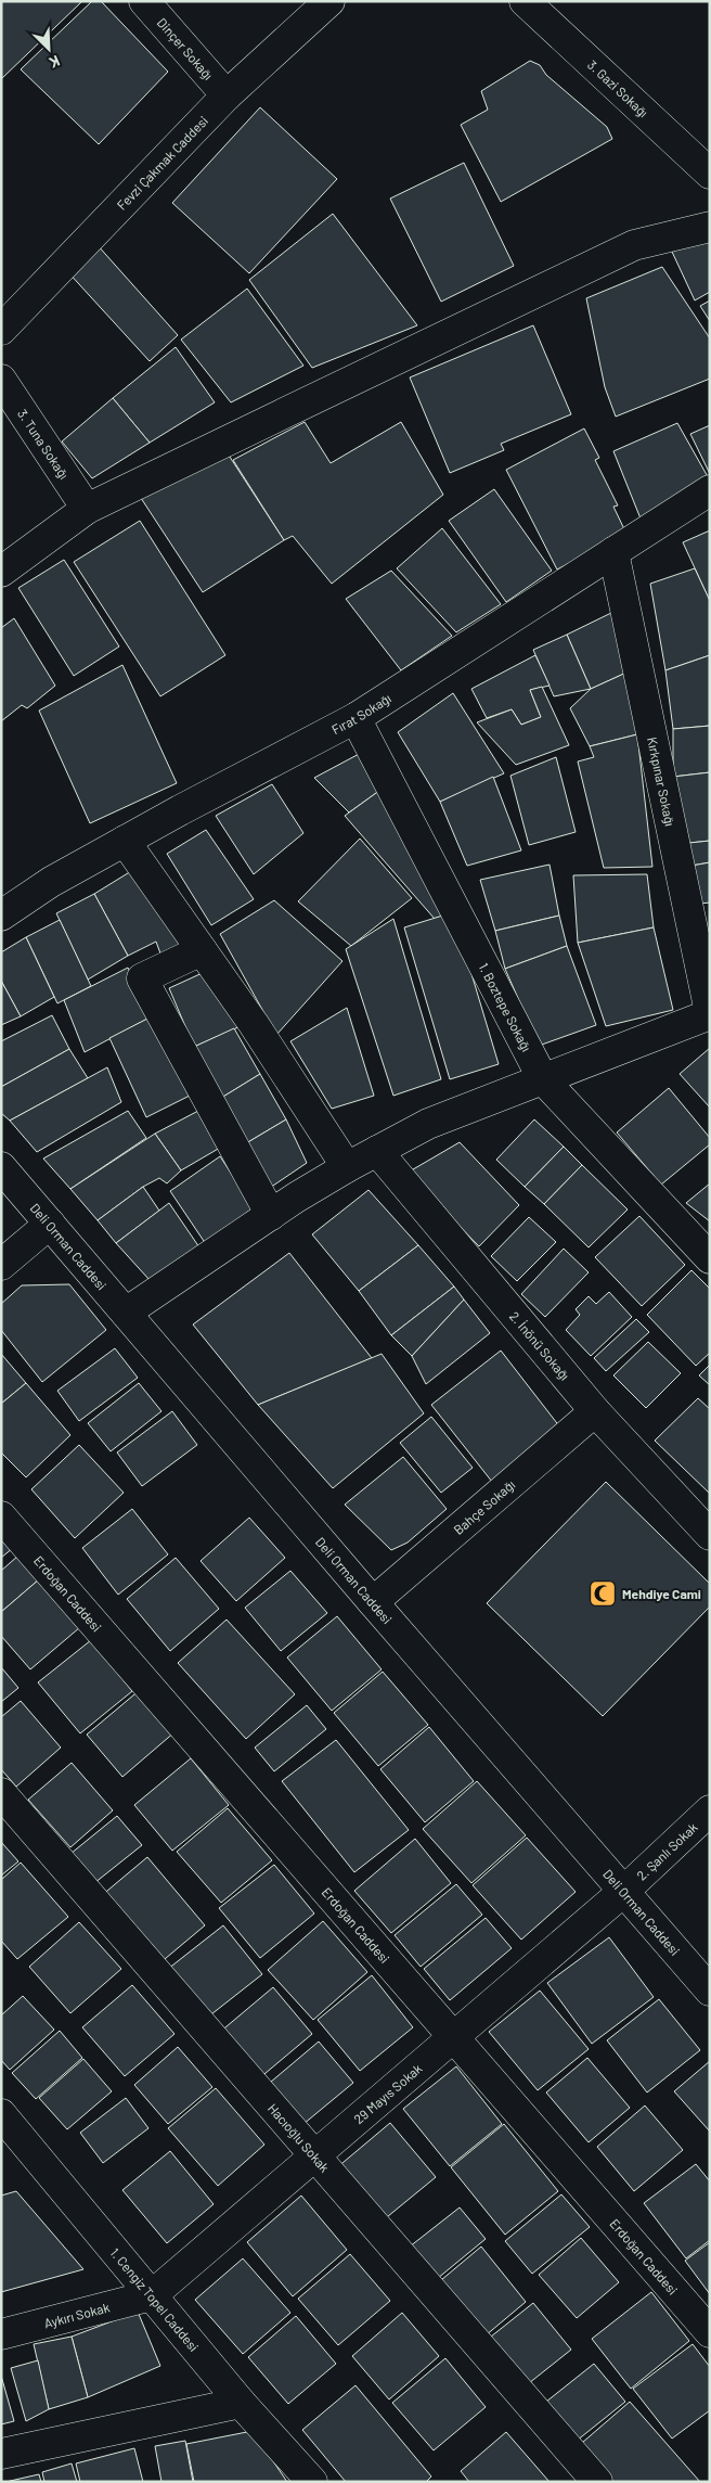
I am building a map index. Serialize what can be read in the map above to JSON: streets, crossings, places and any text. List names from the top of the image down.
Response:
{
  "streets": {
    "street": [
      "Dinçer Sokağı",
      "3. Gazi Sokağı",
      "Fevzi Çakmak Caddesi",
      "3. Tuna Sokağı",
      "Fırat Sokağı",
      "Kırkpınar Sokağı",
      "1. Boztepe Sokağı",
      "Deli Orman Caddesi",
      "2. İnönü Sokağı",
      "Bahçe Sokağı",
      "Erdoğan Caddesi",
      "2. Şanlı Sokak",
      "29 Mayıs Sokak",
      "Hacıoğlu Sokak",
      "1. Cengiz Topel Caddesi",
      "Aykırı Sokak"
    ]
  },
  "crossings": [
    ["Dinçer Sokağı", "Fevzi Çakmak Caddesi"],
    ["Fırat Sokağı", "Kırkpınar Sokağı"],
    ["Fırat Sokağı", "1. Boztepe Sokağı"],
    ["Deli Orman Caddesi", "Bahçe Sokağı"],
    ["Deli Orman Caddesi", "2. Şanlı Sokak"],
    ["Deli Orman Caddesi", "29 Mayıs Sokak"],
    ["2. İnönü Sokağı", "Bahçe Sokağı"],
    ["Erdoğan Caddesi", "29 Mayıs Sokak"],
    ["2. Şanlı Sokak", "29 Mayıs Sokak"],
    ["29 Mayıs Sokak", "Hacıoğlu Sokak"],
    ["29 Mayıs Sokak", "1. Cengiz Topel Caddesi"],
    ["29 Mayıs Sokak", "Aykırı Sokak"],
    ["1. Cengiz Topel Caddesi", "Aykırı Sokak"]
  ],
  "places": {
    "mosque": ["Mehdiye Cami"]
  },
  "north": "bottom right"
}
